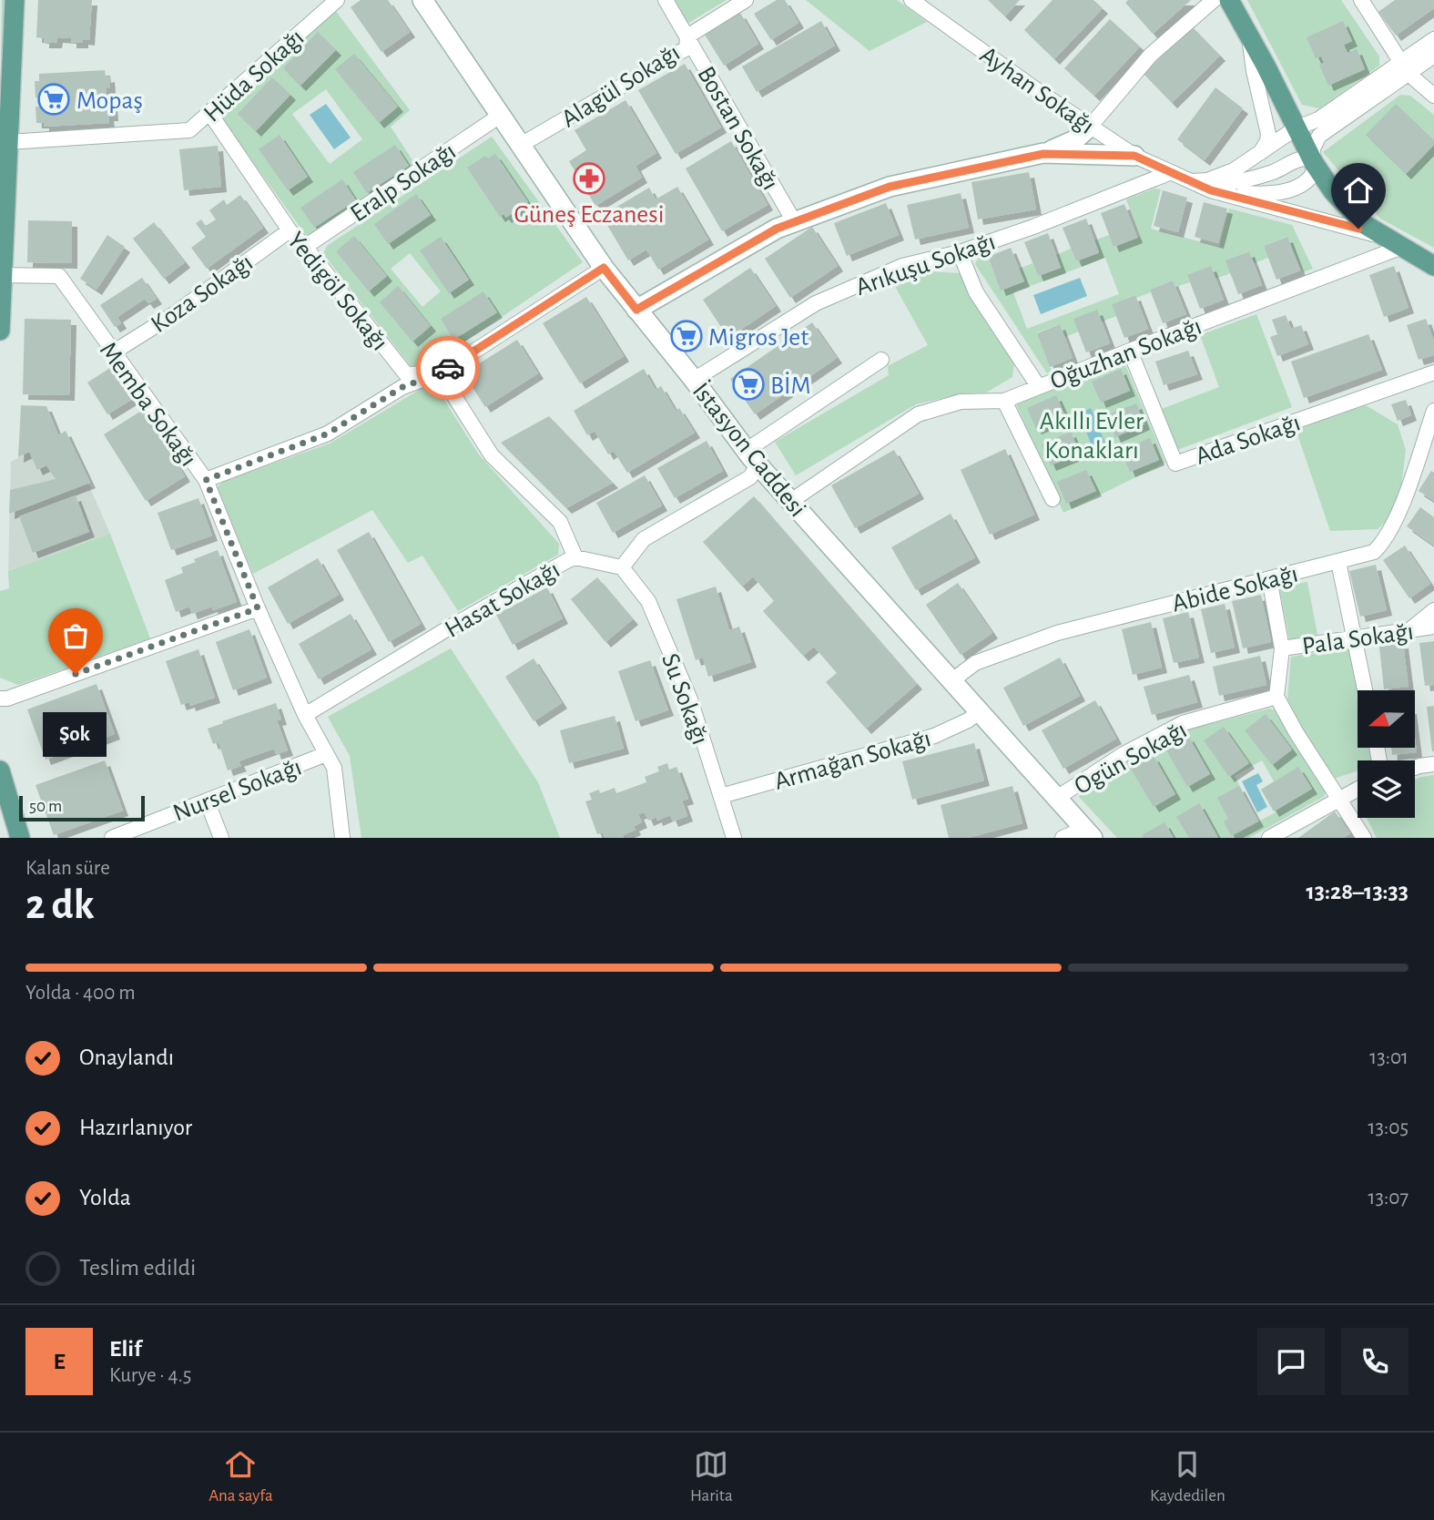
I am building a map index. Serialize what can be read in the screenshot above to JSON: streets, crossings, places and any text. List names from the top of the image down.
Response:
{
  "streets": {
    "street": [
      "Hüda Sokağı",
      "Alagül Sokağı",
      "Ayhan Sokağı",
      "Bostan Sokağı",
      "Eralp Sokağı",
      "Arıkuşu Sokağı",
      "Yedigöl Sokağı",
      "Koza Sokağı",
      "Oğuzhan Sokağı",
      "Memba Sokağı",
      "Ada Sokağı",
      "İstasyon Caddesi",
      "Abide Sokağı",
      "Hasat Sokağı",
      "Pala Sokağı",
      "Su Sokağı",
      "Ogün Sokağı",
      "Armağan Sokağı",
      "Nursel Sokağı"
    ]
  },
  "crossings": [
    ["Hüda Sokağı", "Yedigöl Sokağı"],
    ["Alagül Sokağı", "Bostan Sokağı"],
    ["Alagül Sokağı", "İstasyon Caddesi"],
    ["Ayhan Sokağı", "Arıkuşu Sokağı"],
    ["Ayhan Sokağı", "Oğuzhan Sokağı"],
    ["Eralp Sokağı", "Yedigöl Sokağı"],
    ["Eralp Sokağı", "İstasyon Caddesi"],
    ["Arıkuşu Sokağı", "İstasyon Caddesi"],
    ["Yedigöl Sokağı", "Koza Sokağı"],
    ["Koza Sokağı", "Memba Sokağı"],
    ["Oğuzhan Sokağı", "Ada Sokağı"],
    ["Oğuzhan Sokağı", "İstasyon Caddesi"],
    ["Memba Sokağı", "Hasat Sokağı"],
    ["Memba Sokağı", "Nursel Sokağı"],
    ["İstasyon Caddesi", "Abide Sokağı"],
    ["İstasyon Caddesi", "Ogün Sokağı"],
    ["İstasyon Caddesi", "Armağan Sokağı"],
    ["Hasat Sokağı", "Su Sokağı"],
    ["Su Sokağı", "Armağan Sokağı"]
  ],
  "parks": ["Akıllı Evler Konakları"],
  "places": {
    "supermarket": ["Mopaş", "Migros Jet", "BİM"],
    "pharmacy": ["Güneş Eczanesi"],
    "other": ["Şok"]
  },
  "scale_bar": "50 m",
  "north": "left",
  "page": {
    "bubble": "Şok",
    "scale": "50 m",
    "heading": ["2 dk", "Kalan süre", "13:28–13:33"],
    "panel": ["Elif", "Kurye · 4.5"],
    "bar": "Yolda · 400 m",
    "list": [
      ["Onaylandı", "13:01"],
      ["Hazırlanıyor", "13:05"],
      ["Yolda", "13:07"],
      "Teslim edildi"
    ],
    "round": "E",
    "tabs": ["Ana sayfa", "Harita", "Kaydedilen"]
  }
}
